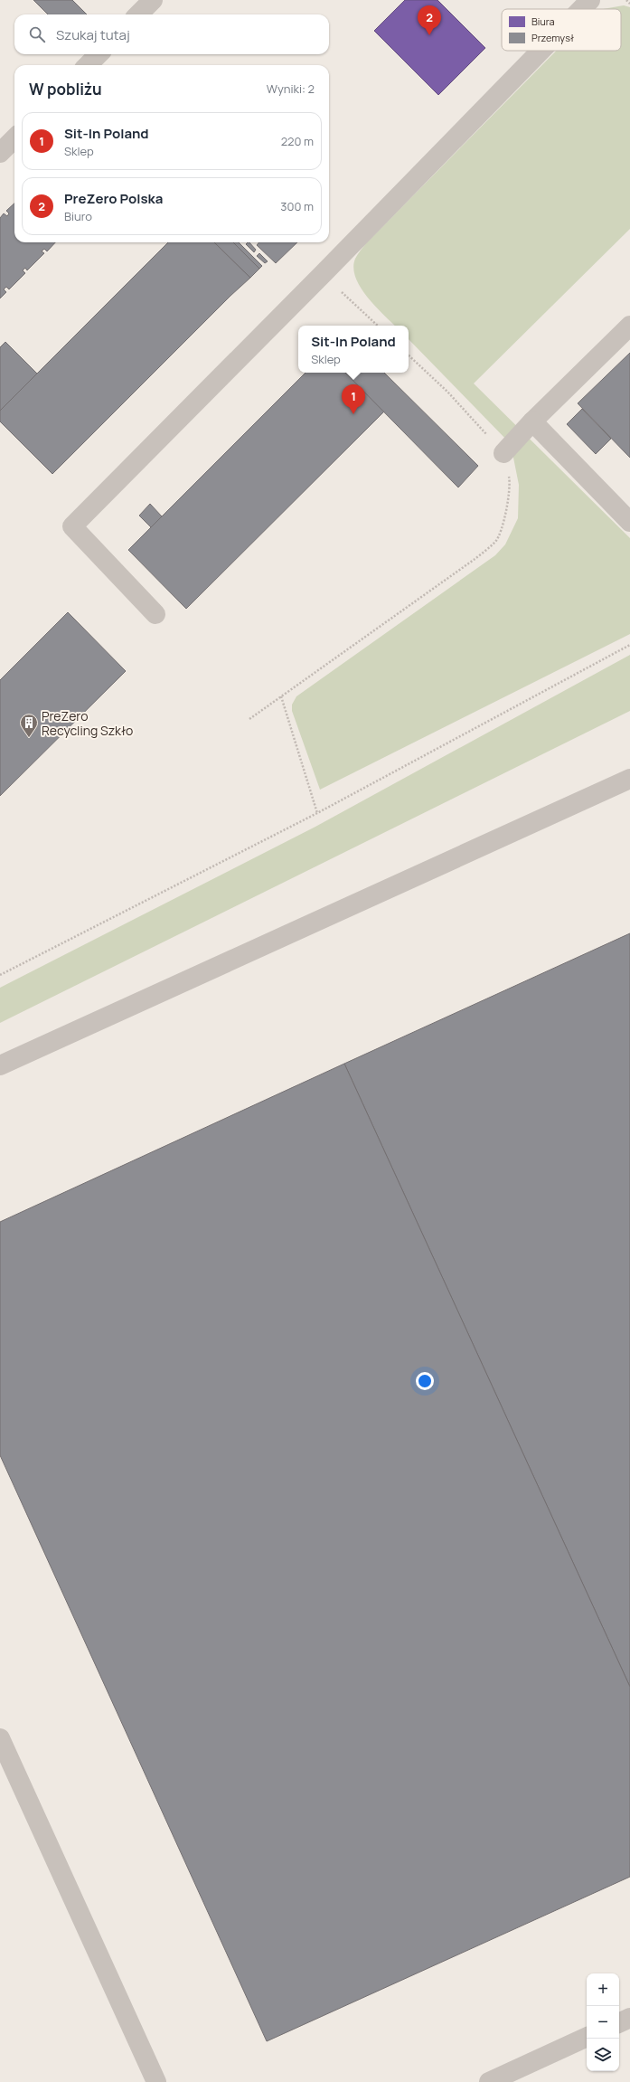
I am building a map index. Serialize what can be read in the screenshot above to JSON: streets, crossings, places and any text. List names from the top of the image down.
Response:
{
  "places": {
    "building": ["PreZero Recycling Szkło"]
  },
  "legend": ["Biura", "Przemysł"],
  "page": {
    "pins": ["2", "1"],
    "search": "Szukaj tutaj",
    "heading": ["W pobliżu", "Wyniki: 2"],
    "list": [
      {
        "mark": "1",
        "name": "Sit-In Poland",
        "note": "Sklep",
        "value": "220 m"
      },
      {
        "mark": "2",
        "name": "PreZero Polska",
        "note": "Biuro",
        "value": "300 m"
      }
    ],
    "popup": ["Sit-In Poland", "Sklep"],
    "map_buttons": ["+", "−"]
  }
}
